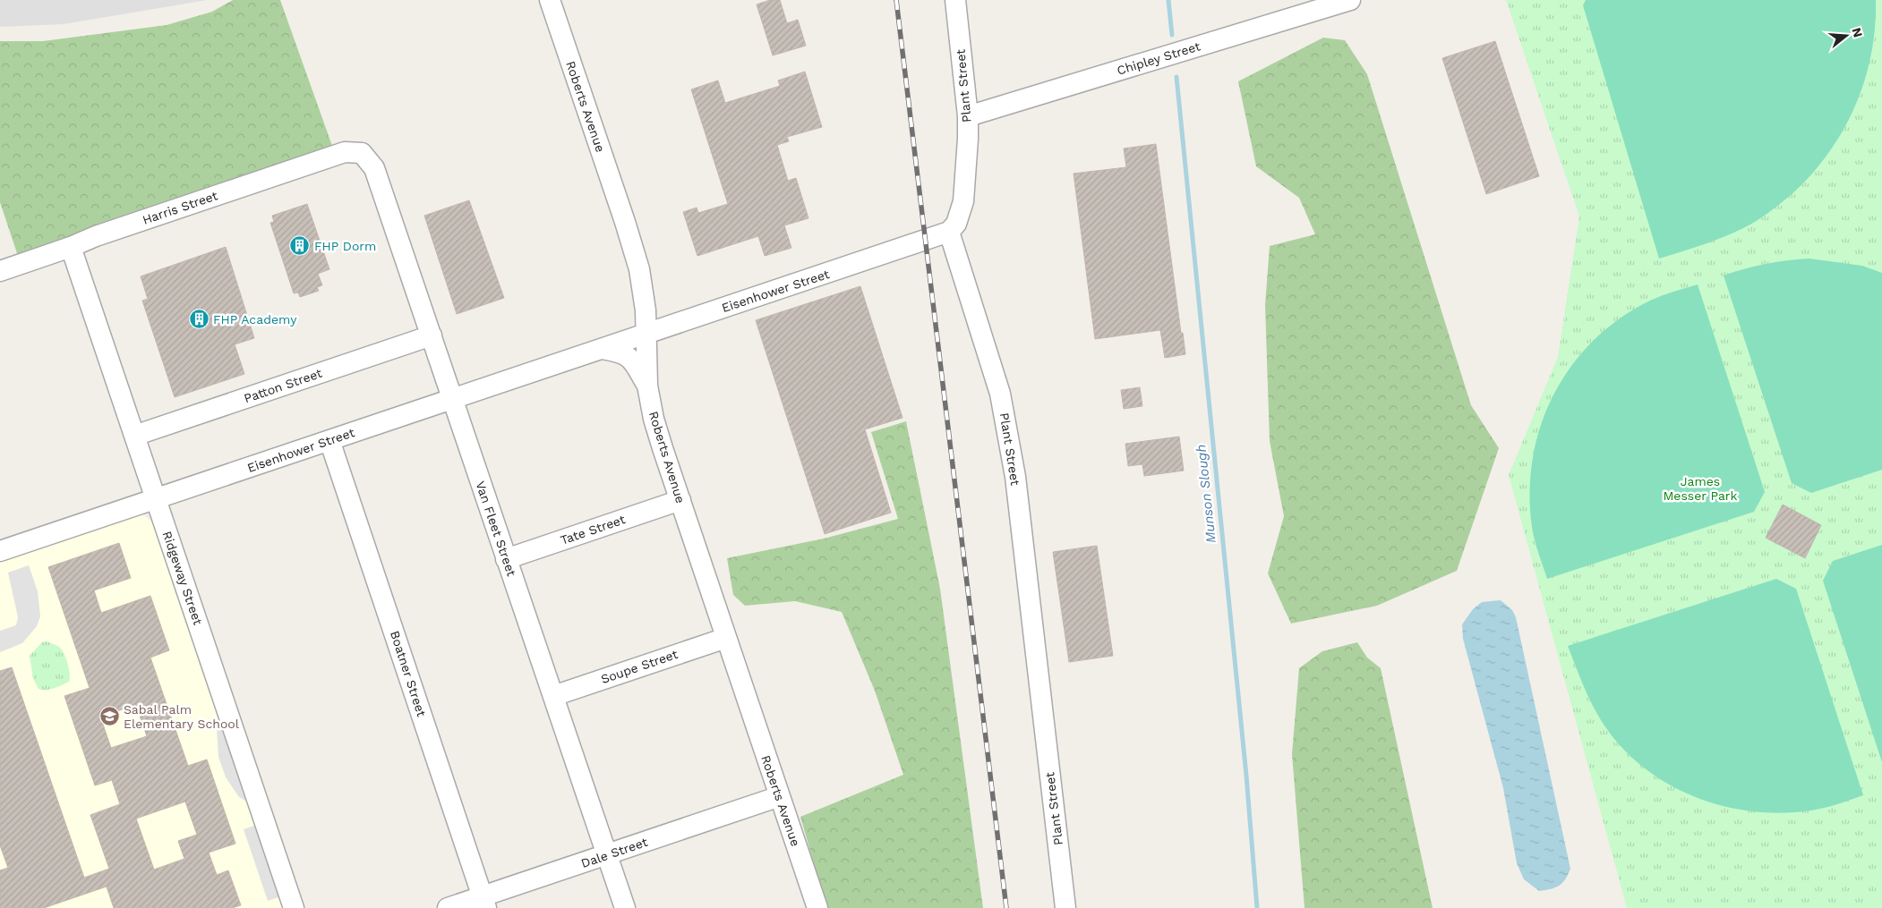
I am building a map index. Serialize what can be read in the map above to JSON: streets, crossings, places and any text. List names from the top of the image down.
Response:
{
  "streets": {
    "street": [
      "Chipley Street",
      "Plant Street",
      "Roberts Avenue",
      "Harris Street",
      "Eisenhower Street",
      "Patton Street",
      "Van Fleet Street",
      "Tate Street",
      "Ridgeway Street",
      "Soupe Street",
      "Boatner Street",
      "Dale Street"
    ]
  },
  "crossings": [
    ["Chipley Street", "Plant Street"],
    ["Plant Street", "Eisenhower Street"],
    ["Roberts Avenue", "Eisenhower Street"],
    ["Roberts Avenue", "Tate Street"],
    ["Roberts Avenue", "Soupe Street"],
    ["Roberts Avenue", "Dale Street"],
    ["Harris Street", "Van Fleet Street"],
    ["Harris Street", "Ridgeway Street"],
    ["Eisenhower Street", "Van Fleet Street"],
    ["Eisenhower Street", "Ridgeway Street"],
    ["Eisenhower Street", "Boatner Street"],
    ["Patton Street", "Van Fleet Street"],
    ["Patton Street", "Ridgeway Street"],
    ["Van Fleet Street", "Tate Street"],
    ["Van Fleet Street", "Soupe Street"],
    ["Van Fleet Street", "Dale Street"],
    ["Boatner Street", "Dale Street"]
  ],
  "water": ["Munson Slough"],
  "parks": ["James Messer Park"],
  "places": {
    "building": ["FHP Dorm", "FHP Academy"],
    "school or university": ["Sabal Palm Elementary School"]
  },
  "north": "right"
}
